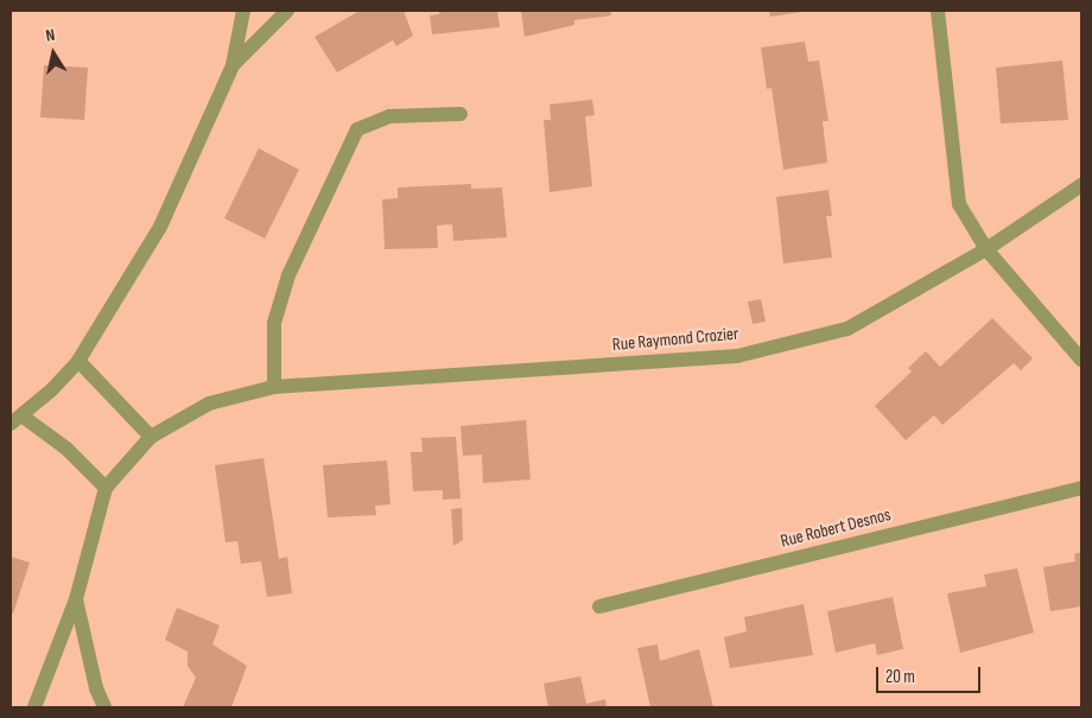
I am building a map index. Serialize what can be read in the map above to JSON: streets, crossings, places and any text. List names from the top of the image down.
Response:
{
  "streets": {
    "street": ["Rue Raymond Crozier", "Rue Robert Desnos"]
  },
  "scale_bar": "20 m",
  "north": "top"
}
